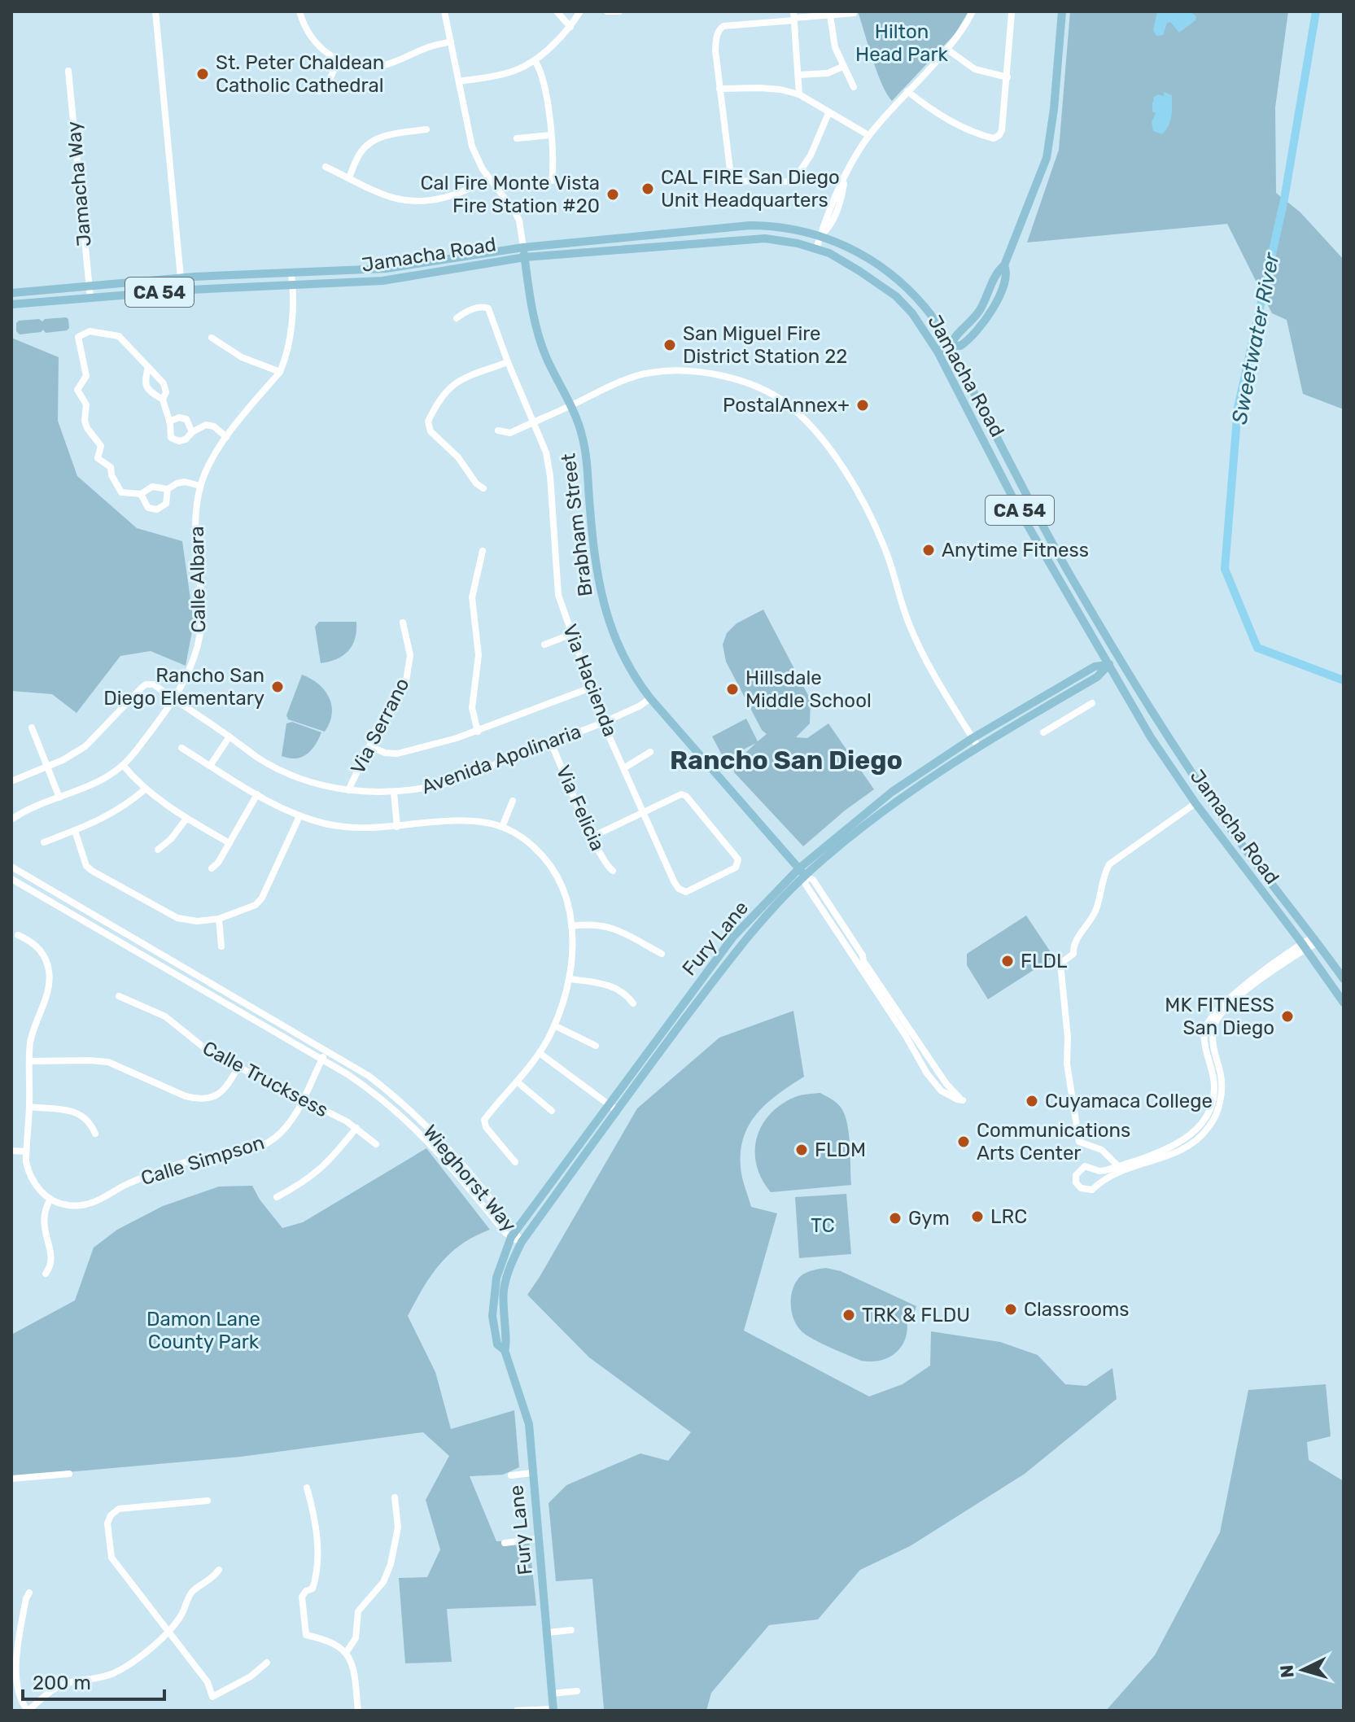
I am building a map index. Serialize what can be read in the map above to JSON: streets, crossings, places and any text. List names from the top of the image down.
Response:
{
  "streets": {
    "main road": [
      "Jamacha Road",
      "CA 54",
      "Brabham Street",
      "Fury Lane"
    ],
    "street": [
      "Jamacha Way",
      "Calle Albara",
      "Via Hacienda",
      "Via Serrano",
      "Avenida Apolinaria",
      "Via Felicia",
      "Calle Trucksess",
      "Calle Simpson",
      "Wieghorst Way"
    ]
  },
  "crossings": [
    ["Jamacha Way", "Jamacha Road"],
    ["Jamacha Road", "Brabham Street"],
    ["Jamacha Road", "Calle Albara"],
    ["Jamacha Road", "Fury Lane"],
    ["Brabham Street", "Avenida Apolinaria"],
    ["Brabham Street", "Fury Lane"],
    ["Calle Albara", "Avenida Apolinaria"],
    ["Via Hacienda", "Avenida Apolinaria"],
    ["Via Serrano", "Avenida Apolinaria"],
    ["Avenida Apolinaria", "Via Felicia"],
    ["Fury Lane", "Wieghorst Way"],
    ["Calle Trucksess", "Calle Simpson"],
    ["Calle Simpson", "Wieghorst Way"]
  ],
  "districts": ["Rancho San Diego"],
  "water": ["Sweetwater River"],
  "parks": ["Hilton Head Park", "TC", "Damon Lane County Park"],
  "places": [
    "St. Peter Chaldean Catholic Cathedral",
    "CAL FIRE San Diego Unit Headquarters",
    "Cal Fire Monte Vista Fire Station #20",
    "San Miguel Fire District Station 22",
    "PostalAnnex+",
    "Anytime Fitness",
    "Rancho San Diego Elementary",
    "Hillsdale Middle School",
    "FLDL",
    "MK FITNESS San Diego",
    "Cuyamaca College",
    "Communications Arts Center",
    "FLDM",
    "LRC",
    "Gym",
    "Classrooms",
    "TRK & FLDU"
  ],
  "scale_bar": "200 m",
  "north": "left"
}
